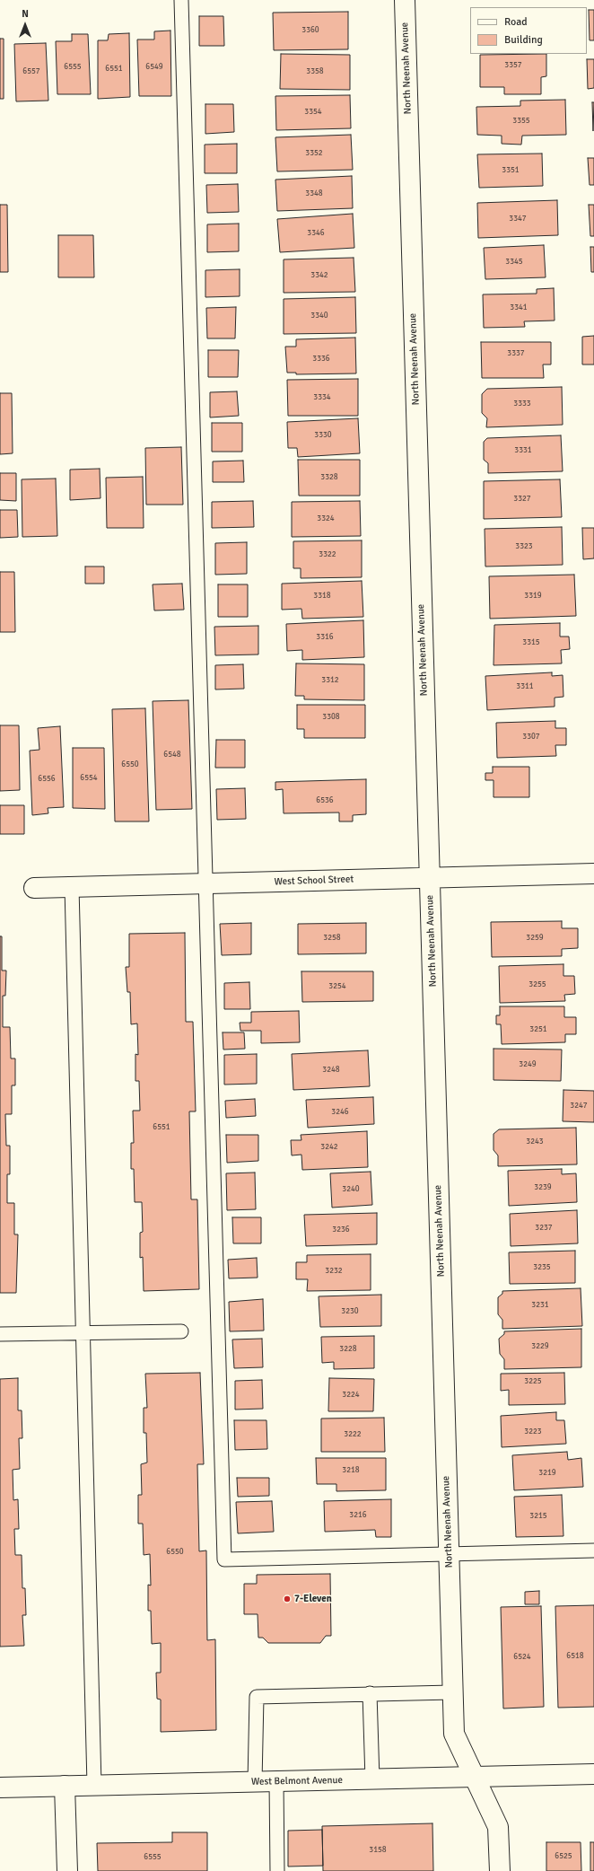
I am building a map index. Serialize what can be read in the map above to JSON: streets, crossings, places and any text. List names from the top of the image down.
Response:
{
  "streets": {
    "street": ["North Neenah Avenue", "West School Street", "West Belmont Avenue"]
  },
  "crossings": [
    ["North Neenah Avenue", "West School Street"],
    ["North Neenah Avenue", "West Belmont Avenue"]
  ],
  "places": ["7-Eleven"],
  "house_numbers": [
    "3360",
    "3357",
    "6555",
    "6549",
    "6551",
    "6557",
    "3358",
    "3354",
    "3355",
    "3352",
    "3351",
    "3348",
    "3347",
    "3346",
    "3345",
    "3342",
    "3341",
    "3340",
    "3337",
    "3336",
    "3334",
    "3333",
    "3330",
    "3331",
    "3328",
    "3327",
    "3324",
    "3323",
    "3322",
    "3318",
    "3319",
    "3316",
    "3315",
    "3312",
    "3311",
    "3308",
    "3307",
    "6548",
    "6550",
    "6554",
    "6556",
    "6536",
    "3258",
    "3259",
    "3255",
    "3254",
    "3251",
    "3249",
    "3248",
    "3247",
    "3246",
    "6551",
    "3243",
    "3242",
    "3239",
    "3240",
    "3237",
    "3236",
    "3235",
    "3232",
    "3231",
    "3230",
    "3229",
    "3228",
    "3225",
    "3224",
    "3223",
    "3222",
    "3218",
    "3219",
    "3216",
    "3215",
    "6550",
    "6518",
    "6524",
    "3158",
    "6525",
    "6555"
  ],
  "legend": ["Road", "Building"],
  "north": "top"
}
